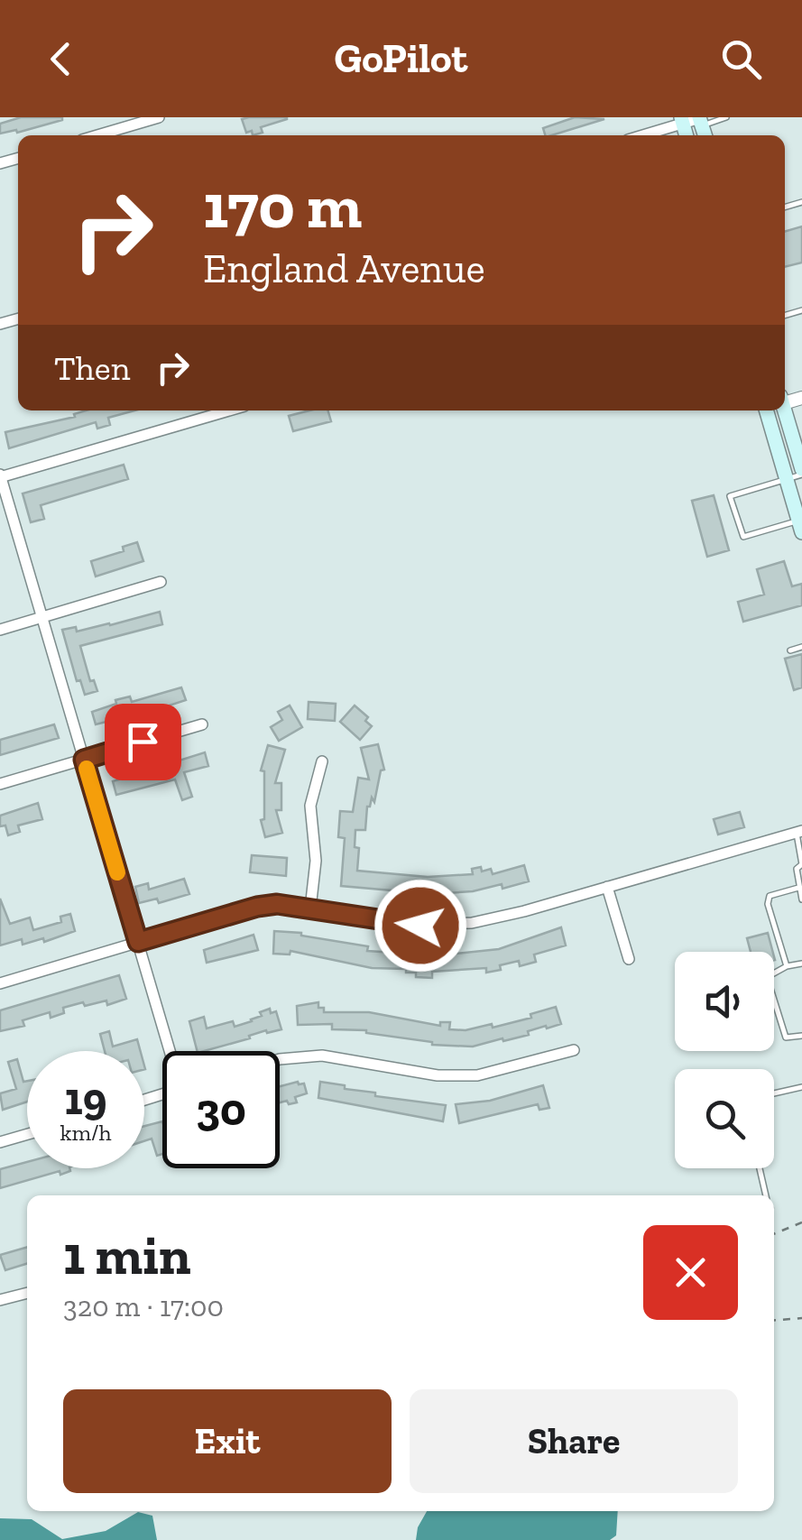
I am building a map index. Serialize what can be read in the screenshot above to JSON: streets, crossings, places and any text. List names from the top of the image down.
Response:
{
  "page": {
    "header": "GoPilot",
    "turn": ["170 m", "England Avenue"],
    "then": "Then",
    "speed": "19 km/h",
    "limit": "30",
    "heading": ["1 min", "320 m · 17:00"],
    "buttons": ["Exit", "Share"]
  }
}
